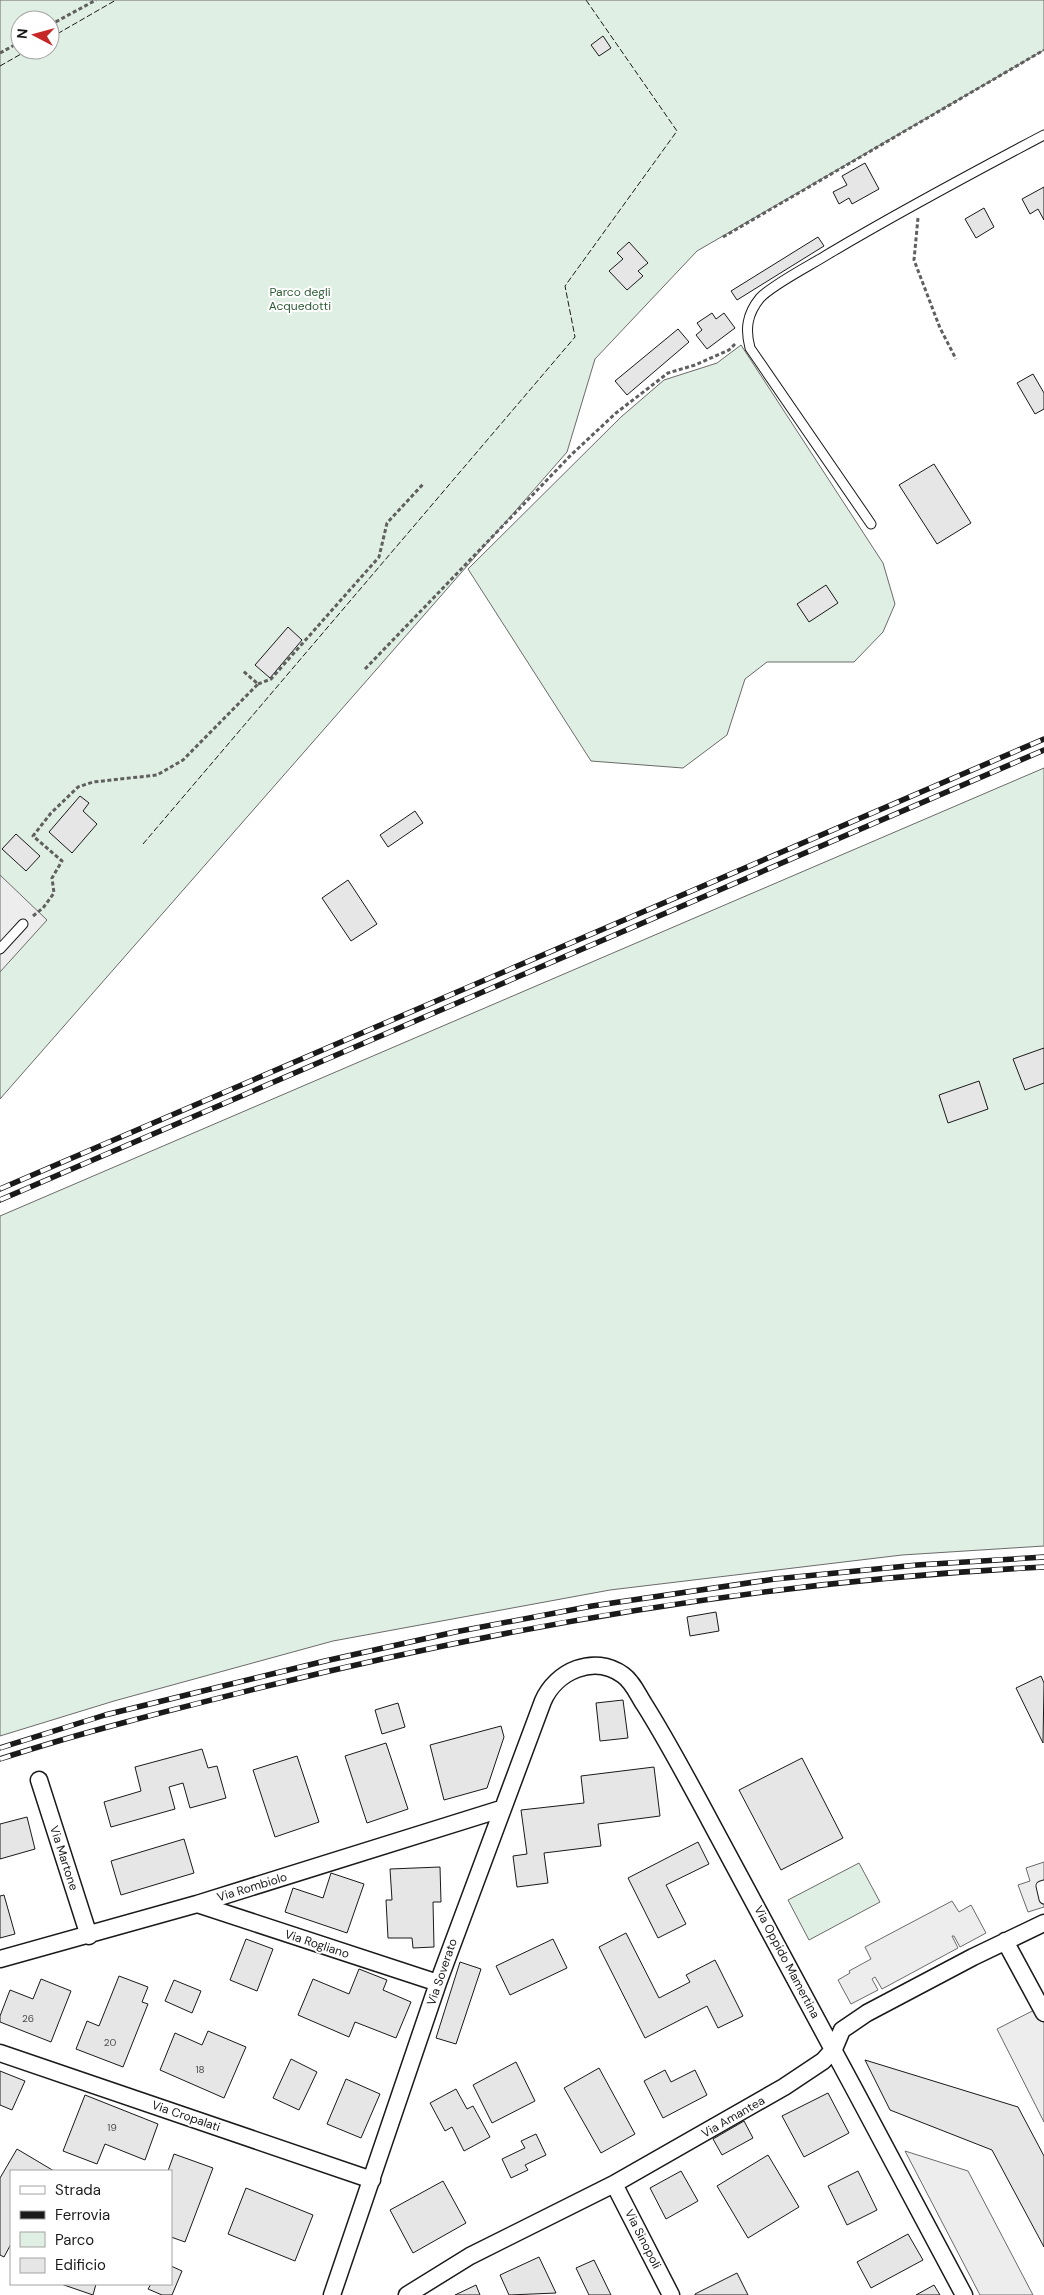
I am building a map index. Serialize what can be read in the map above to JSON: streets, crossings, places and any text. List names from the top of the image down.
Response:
{
  "streets": {
    "street": [
      "Via Martone",
      "Via Rombiolo",
      "Via Rogliano",
      "Via Oppido Mamertina",
      "Via Soverato",
      "Via Cropalati",
      "Via Amantea",
      "Via Sinopoli"
    ]
  },
  "crossings": [
    ["Via Martone", "Via Rombiolo"],
    ["Via Rombiolo", "Via Rogliano"],
    ["Via Rombiolo", "Via Soverato"],
    ["Via Rogliano", "Via Soverato"],
    ["Via Oppido Mamertina", "Via Soverato"],
    ["Via Oppido Mamertina", "Via Amantea"],
    ["Via Soverato", "Via Cropalati"],
    ["Via Amantea", "Via Sinopoli"]
  ],
  "parks": ["Parco degli Acquedotti"],
  "house_numbers": [
    "26",
    "20",
    "18",
    "19"
  ],
  "legend": [
    "Strada",
    "Ferrovia",
    "Parco",
    "Edificio"
  ],
  "north": "left"
}
